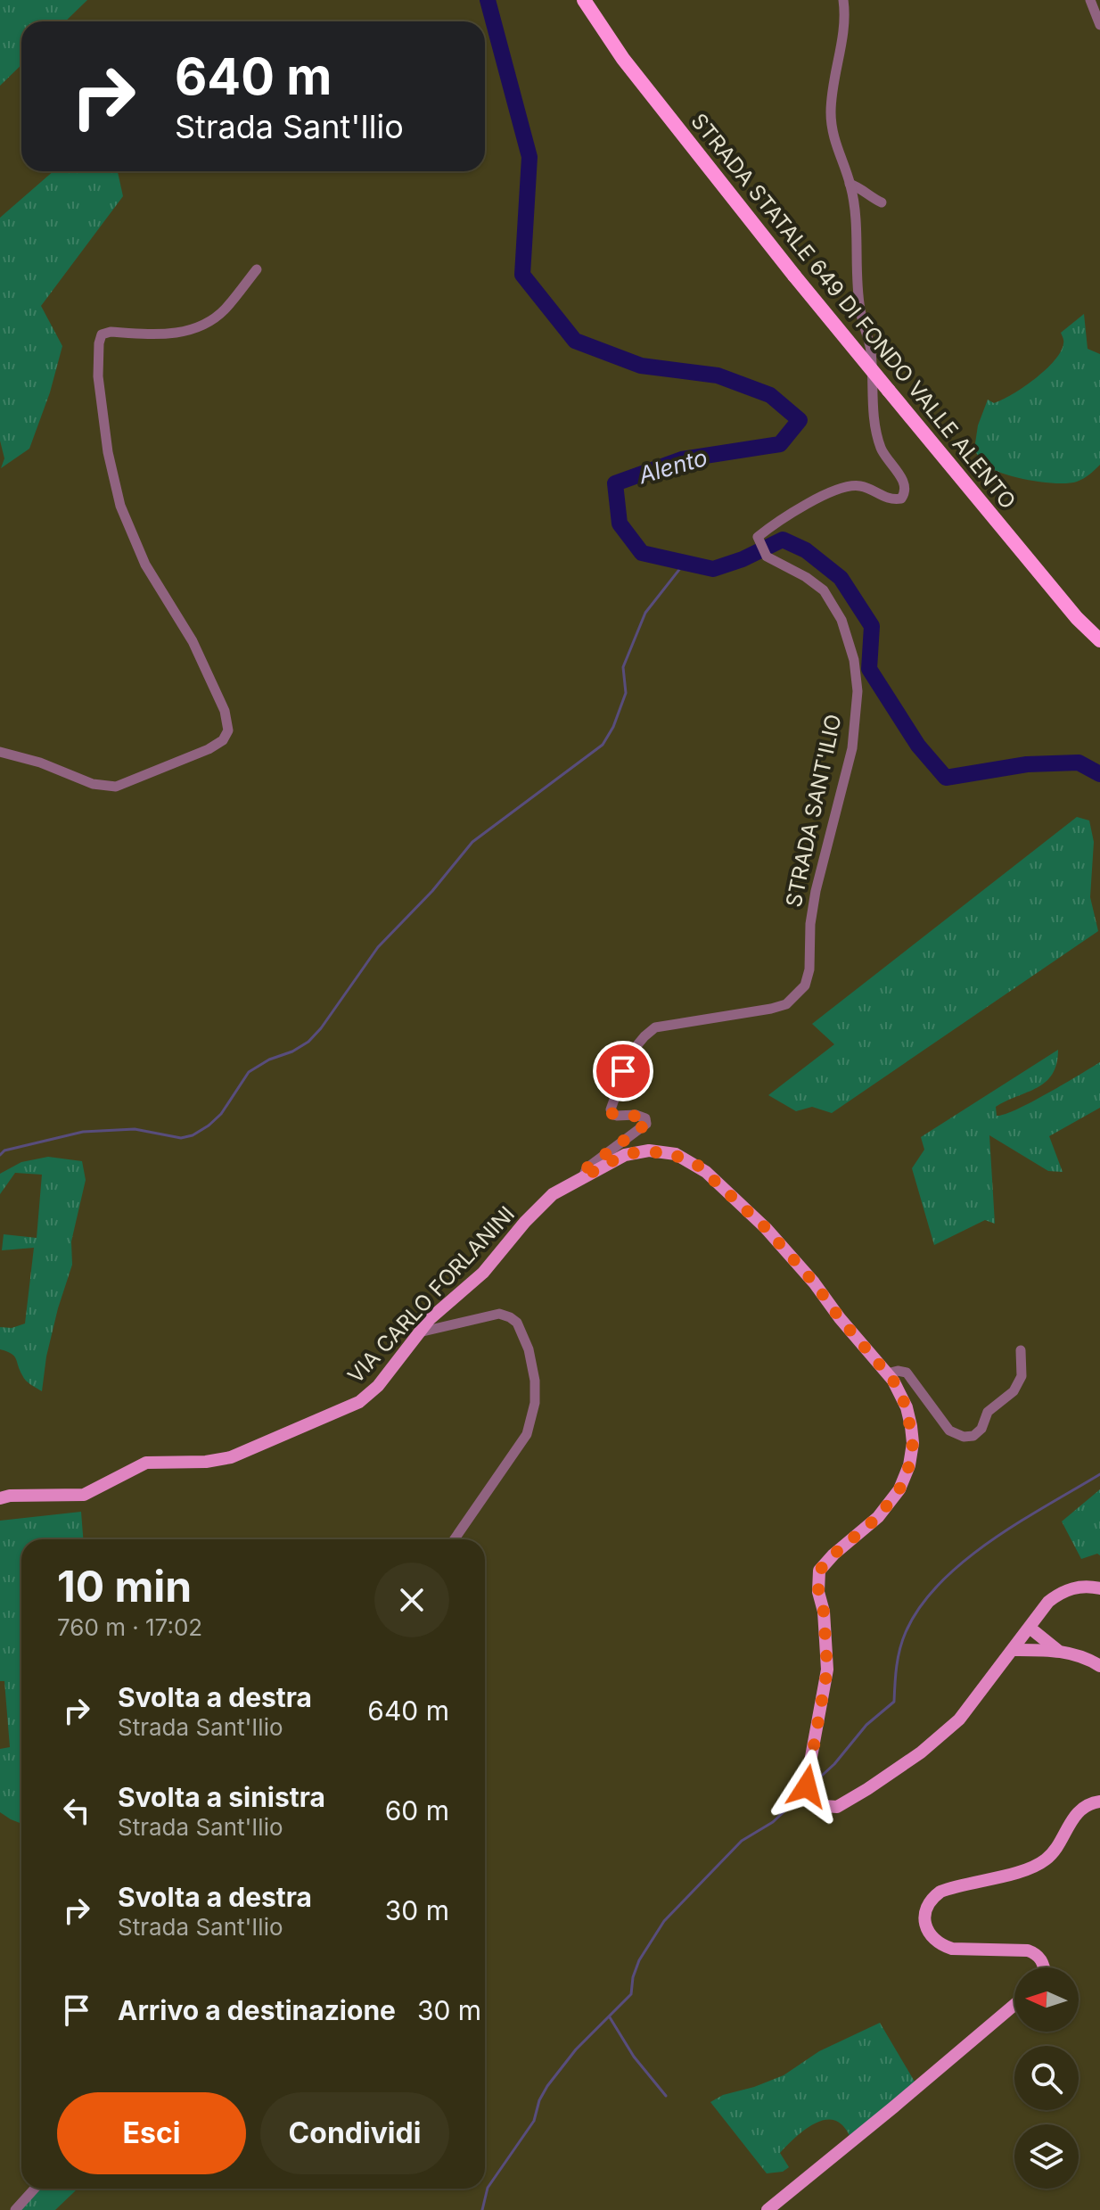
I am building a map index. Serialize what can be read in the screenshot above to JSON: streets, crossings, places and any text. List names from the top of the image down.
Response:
{
  "streets": {
    "highway": ["STRADA STATALE 649 DI FONDO VALLE ALENTO"],
    "main road": ["VIA CARLO FORLANINI"],
    "street": ["STRADA SANT'ILIO"]
  },
  "crossings": [
    ["STRADA SANT'ILIO", "VIA CARLO FORLANINI"]
  ],
  "water": ["Alento"],
  "north": "left",
  "page": {
    "turn": ["640 m", "Strada Sant'Ilio"],
    "heading": ["10 min", "760 m · 17:02"],
    "list": [
      {
        "name": "Svolta a destra",
        "note": "Strada Sant'Ilio",
        "value": "640 m"
      },
      {
        "name": "Svolta a sinistra",
        "note": "Strada Sant'Ilio",
        "value": "60 m"
      },
      {
        "name": "Svolta a destra",
        "note": "Strada Sant'Ilio",
        "value": "30 m"
      },
      {
        "name": "Arrivo a destinazione",
        "value": "30 m"
      }
    ],
    "buttons": ["Esci", "Condividi"]
  }
}
